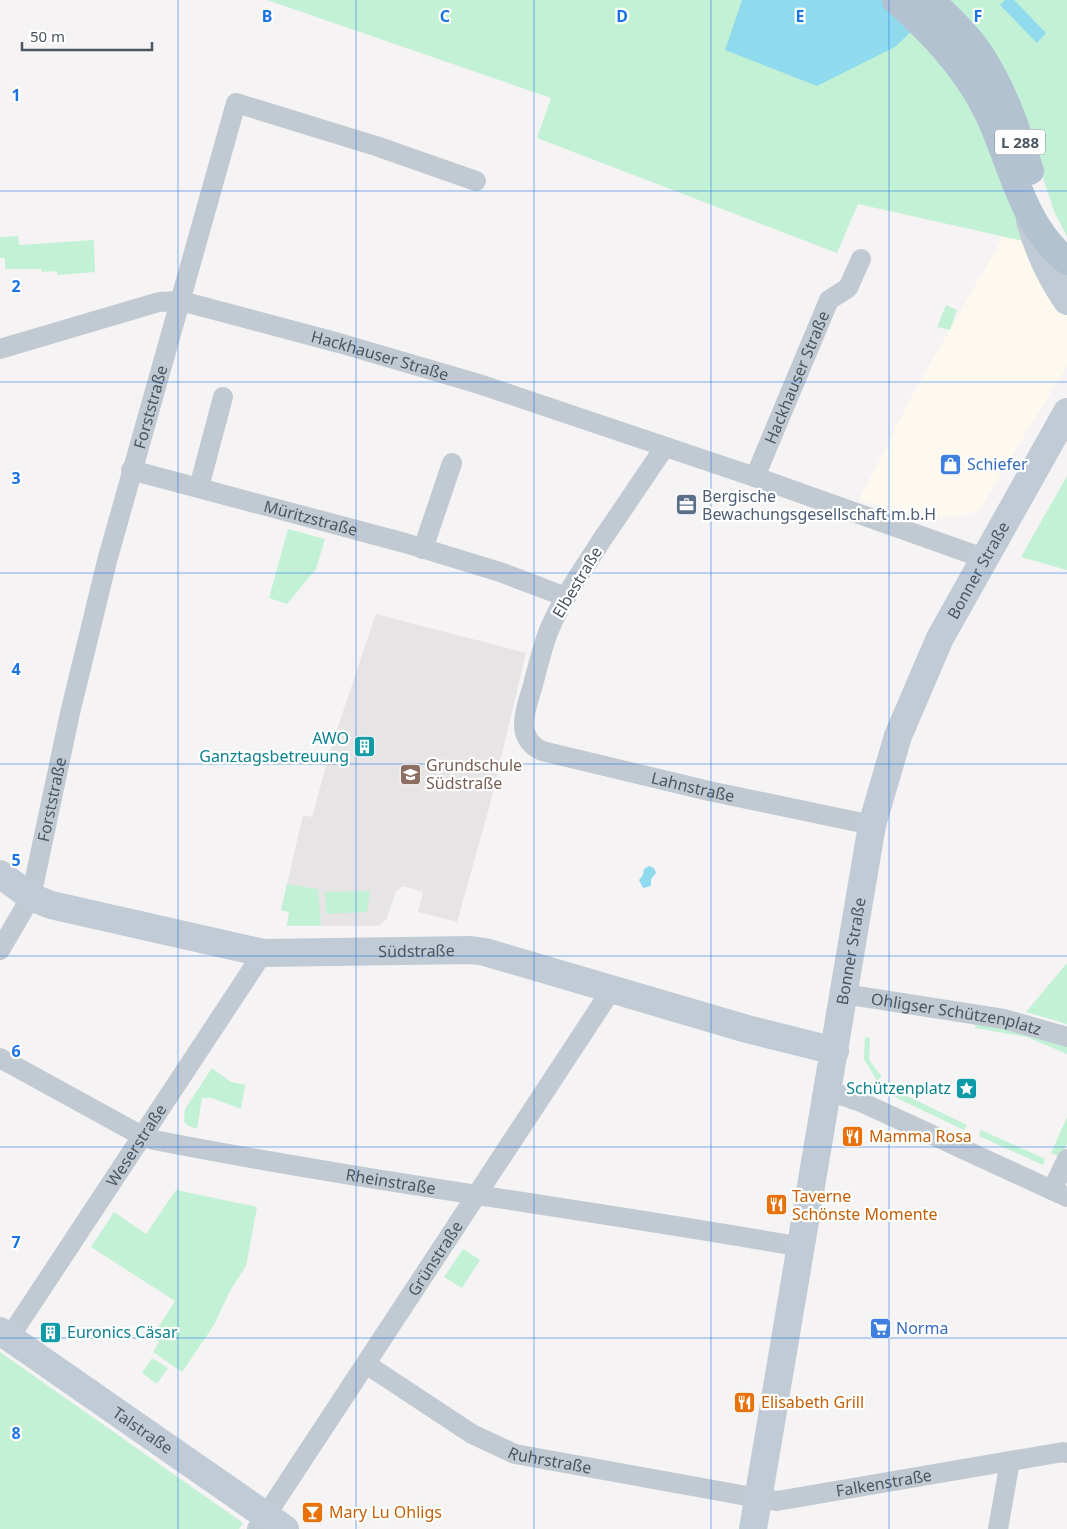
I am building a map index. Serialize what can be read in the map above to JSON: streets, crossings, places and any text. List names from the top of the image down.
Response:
{
  "streets": {
    "main road": [
      "L 288",
      "Bonner Straße",
      "Südstraße",
      "Talstraße"
    ],
    "street": [
      "Hackhauser Straße",
      "Forststraße",
      "Müritzstraße",
      "Elbestraße",
      "Lahnstraße",
      "Ohligser Schützenplatz",
      "Weserstraße",
      "Rheinstraße",
      "Grünstraße",
      "Ruhrstraße",
      "Falkenstraße"
    ]
  },
  "crossings": [
    ["Hackhauser Straße", "Forststraße"],
    ["Hackhauser Straße", "Bonner Straße"],
    ["Hackhauser Straße", "Elbestraße"],
    ["Forststraße", "Müritzstraße"],
    ["Forststraße", "Südstraße"],
    ["Müritzstraße", "Elbestraße"],
    ["Bonner Straße", "Lahnstraße"],
    ["Bonner Straße", "Südstraße"],
    ["Bonner Straße", "Ohligser Schützenplatz"],
    ["Bonner Straße", "Rheinstraße"],
    ["Bonner Straße", "Ruhrstraße"],
    ["Bonner Straße", "Falkenstraße"],
    ["Elbestraße", "Lahnstraße"],
    ["Südstraße", "Weserstraße"],
    ["Südstraße", "Grünstraße"],
    ["Weserstraße", "Rheinstraße"],
    ["Weserstraße", "Talstraße"],
    ["Rheinstraße", "Grünstraße"],
    ["Grünstraße", "Talstraße"],
    ["Grünstraße", "Ruhrstraße"],
    ["Ruhrstraße", "Falkenstraße"]
  ],
  "places": {
    "shop": ["Schiefer"],
    "office": ["Bergische Bewachungsgesellschaft m.b.H"],
    "building": ["AWO Ganztagsbetreuung", "Euronics Cäsar"],
    "school or university": ["Grundschule Südstraße"],
    "place": ["Schützenplatz"],
    "restaurant": ["Mamma Rosa", "Taverne Schönste Momente", "Elisabeth Grill"],
    "supermarket": ["Norma"],
    "bar": ["Mary Lu Ohligs"]
  },
  "scale_bar": "50 m",
  "grid": {
    "columns": [
      "B",
      "C",
      "D",
      "E",
      "F"
    ],
    "rows": [
      "1",
      "2",
      "3",
      "4",
      "5",
      "6",
      "7",
      "8"
    ]
  }
}
